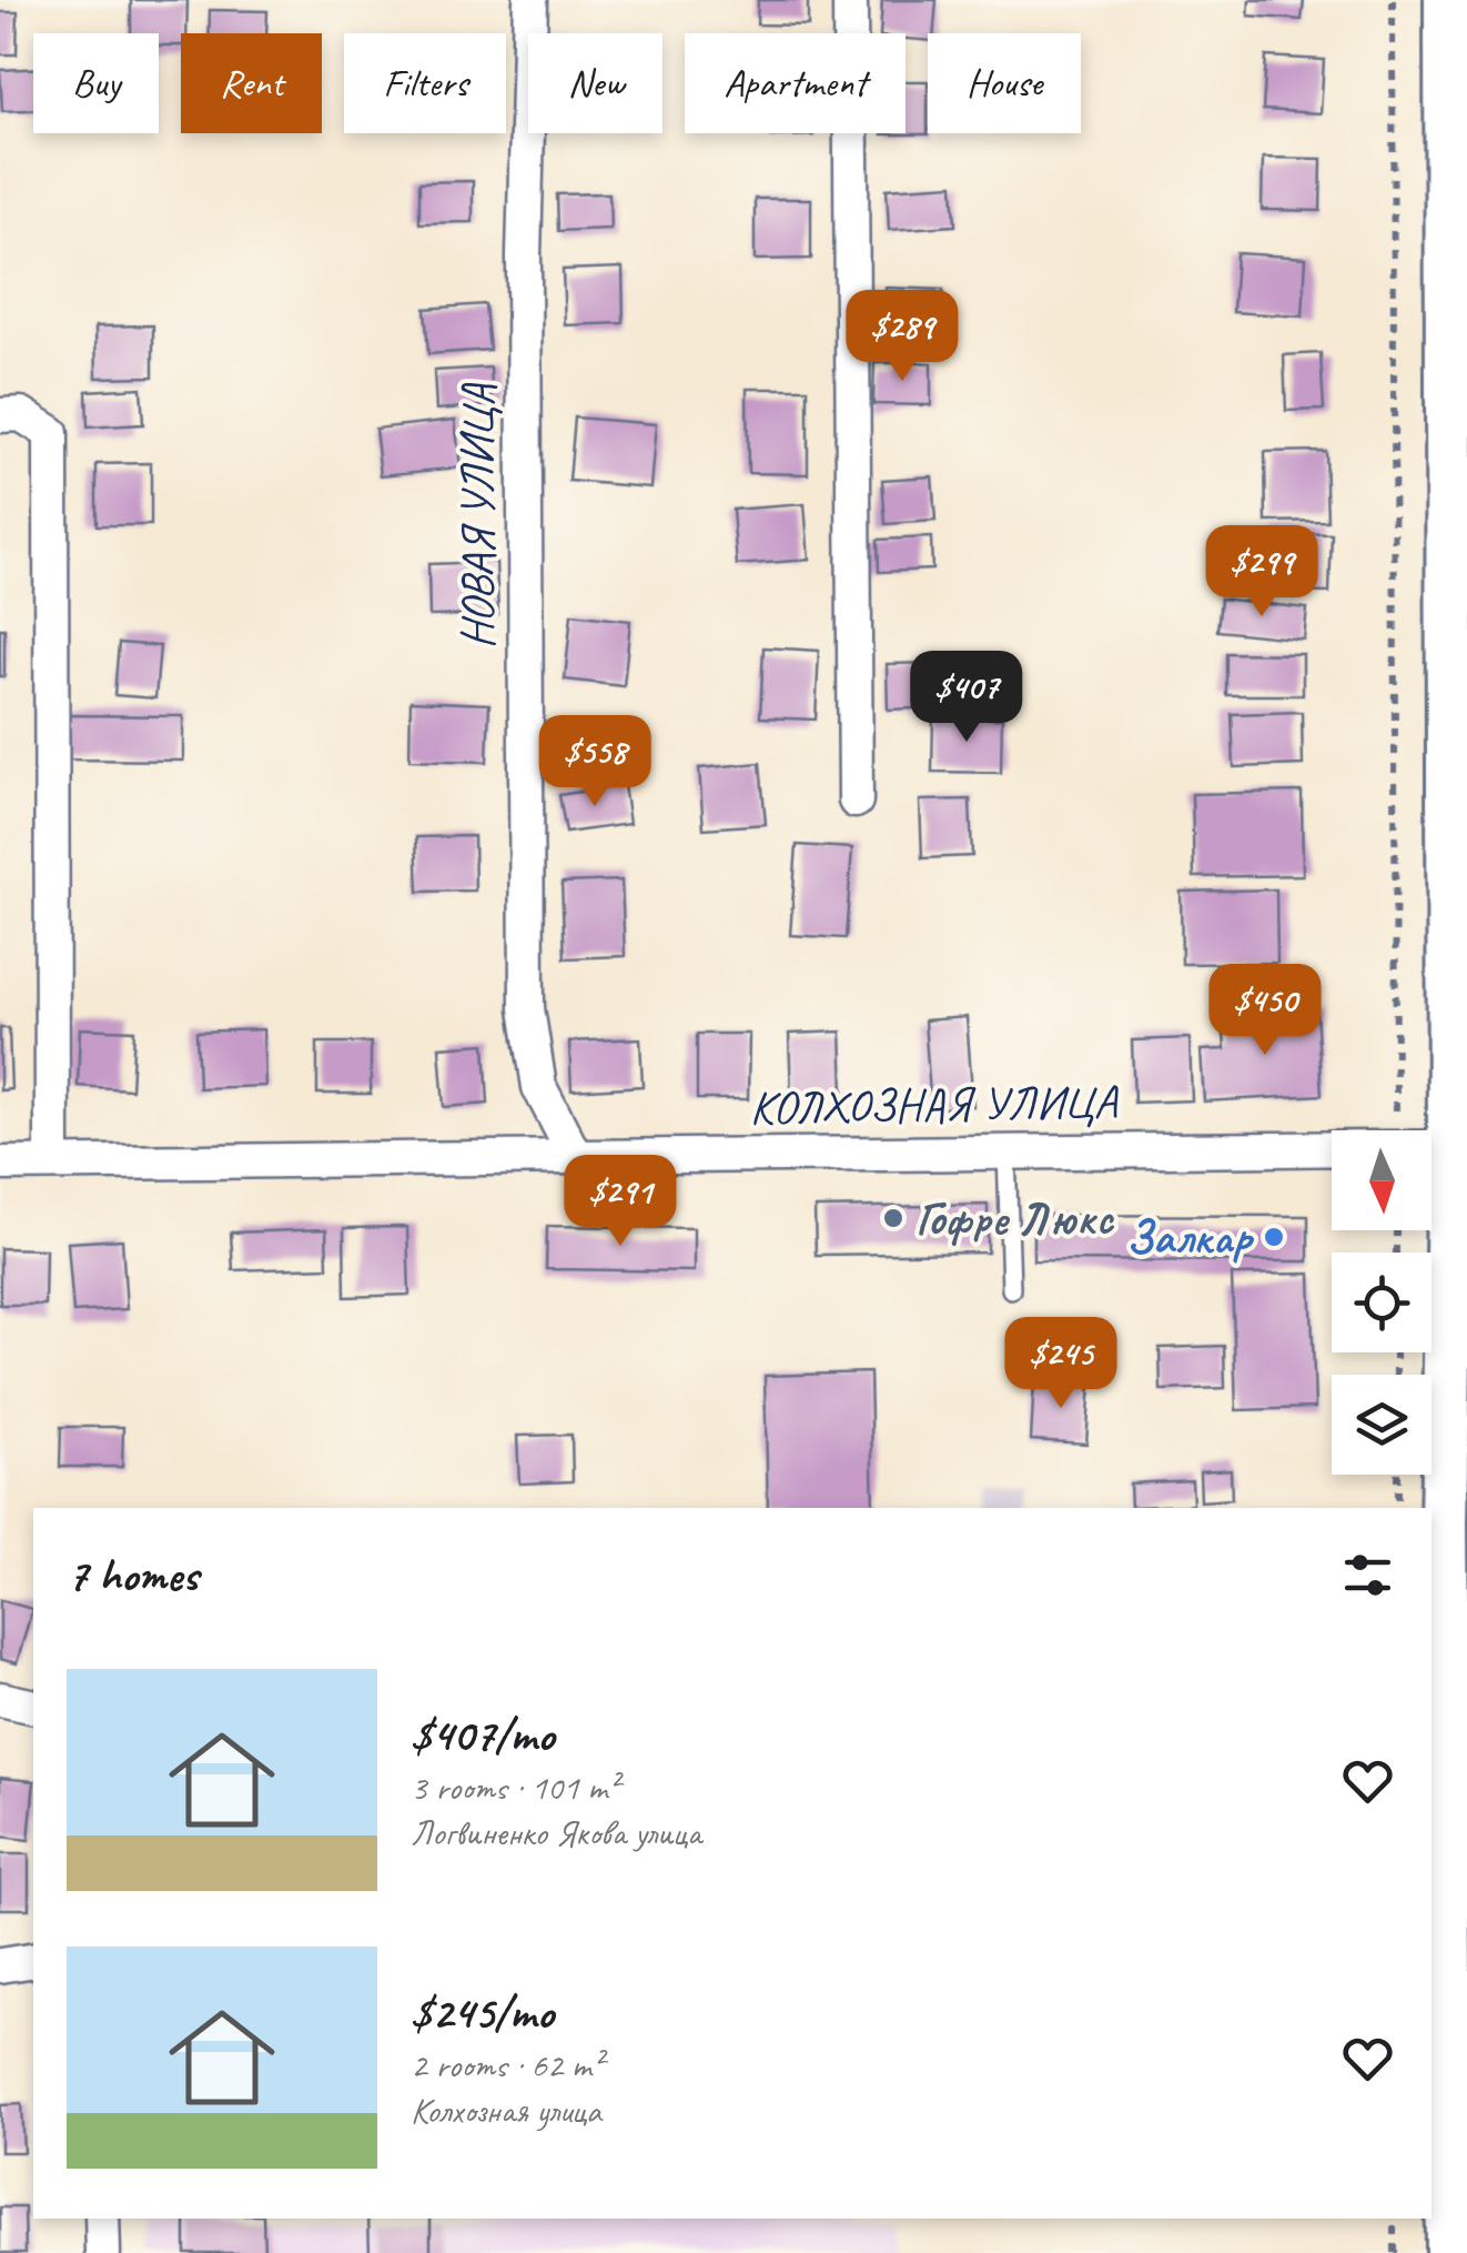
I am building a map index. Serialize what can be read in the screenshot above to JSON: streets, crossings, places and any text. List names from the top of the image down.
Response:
{
  "streets": {
    "street": ["НОВАЯ УЛИЦА", "КОЛХОЗНАЯ УЛИЦА"]
  },
  "crossings": [
    ["НОВАЯ УЛИЦА", "КОЛХОЗНАЯ УЛИЦА"]
  ],
  "places": ["Гофре Люкс", "Залкар"],
  "north": "bottom",
  "page": {
    "chip": [
      "Buy",
      "Rent",
      "Filters",
      "New",
      "Apartment",
      "House"
    ],
    "price": [
      "$289",
      "$299",
      "$407",
      "$558",
      "$450",
      "$291",
      "$245"
    ],
    "heading": "7 homes",
    "list": [
      {
        "name": "$407/mo",
        "note": "3 rooms · 101 m² · Логвиненко Якова улица"
      },
      {
        "name": "$245/mo",
        "note": "2 rooms · 62 m² · Колхозная улица"
      }
    ]
  }
}
